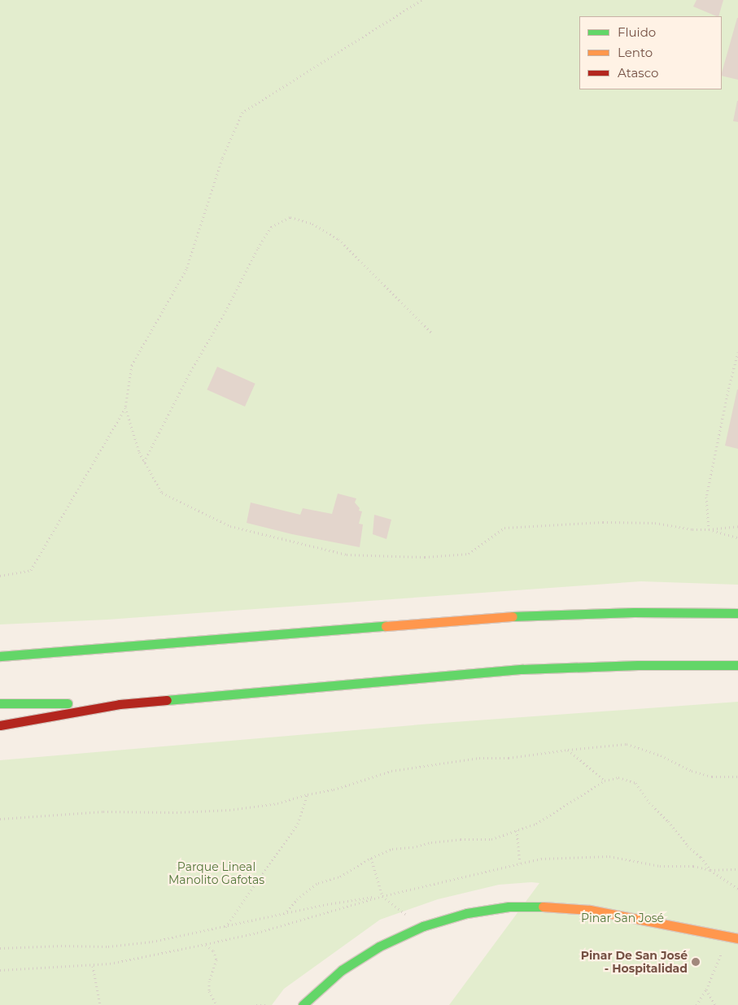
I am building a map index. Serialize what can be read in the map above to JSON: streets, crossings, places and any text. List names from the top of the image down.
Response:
{
  "parks": ["Parque Lineal Manolito Gafotas", "Pinar San José"],
  "places": ["Pinar De San José - Hospitalidad"],
  "legend": ["Fluido", "Lento", "Atasco"]
}
